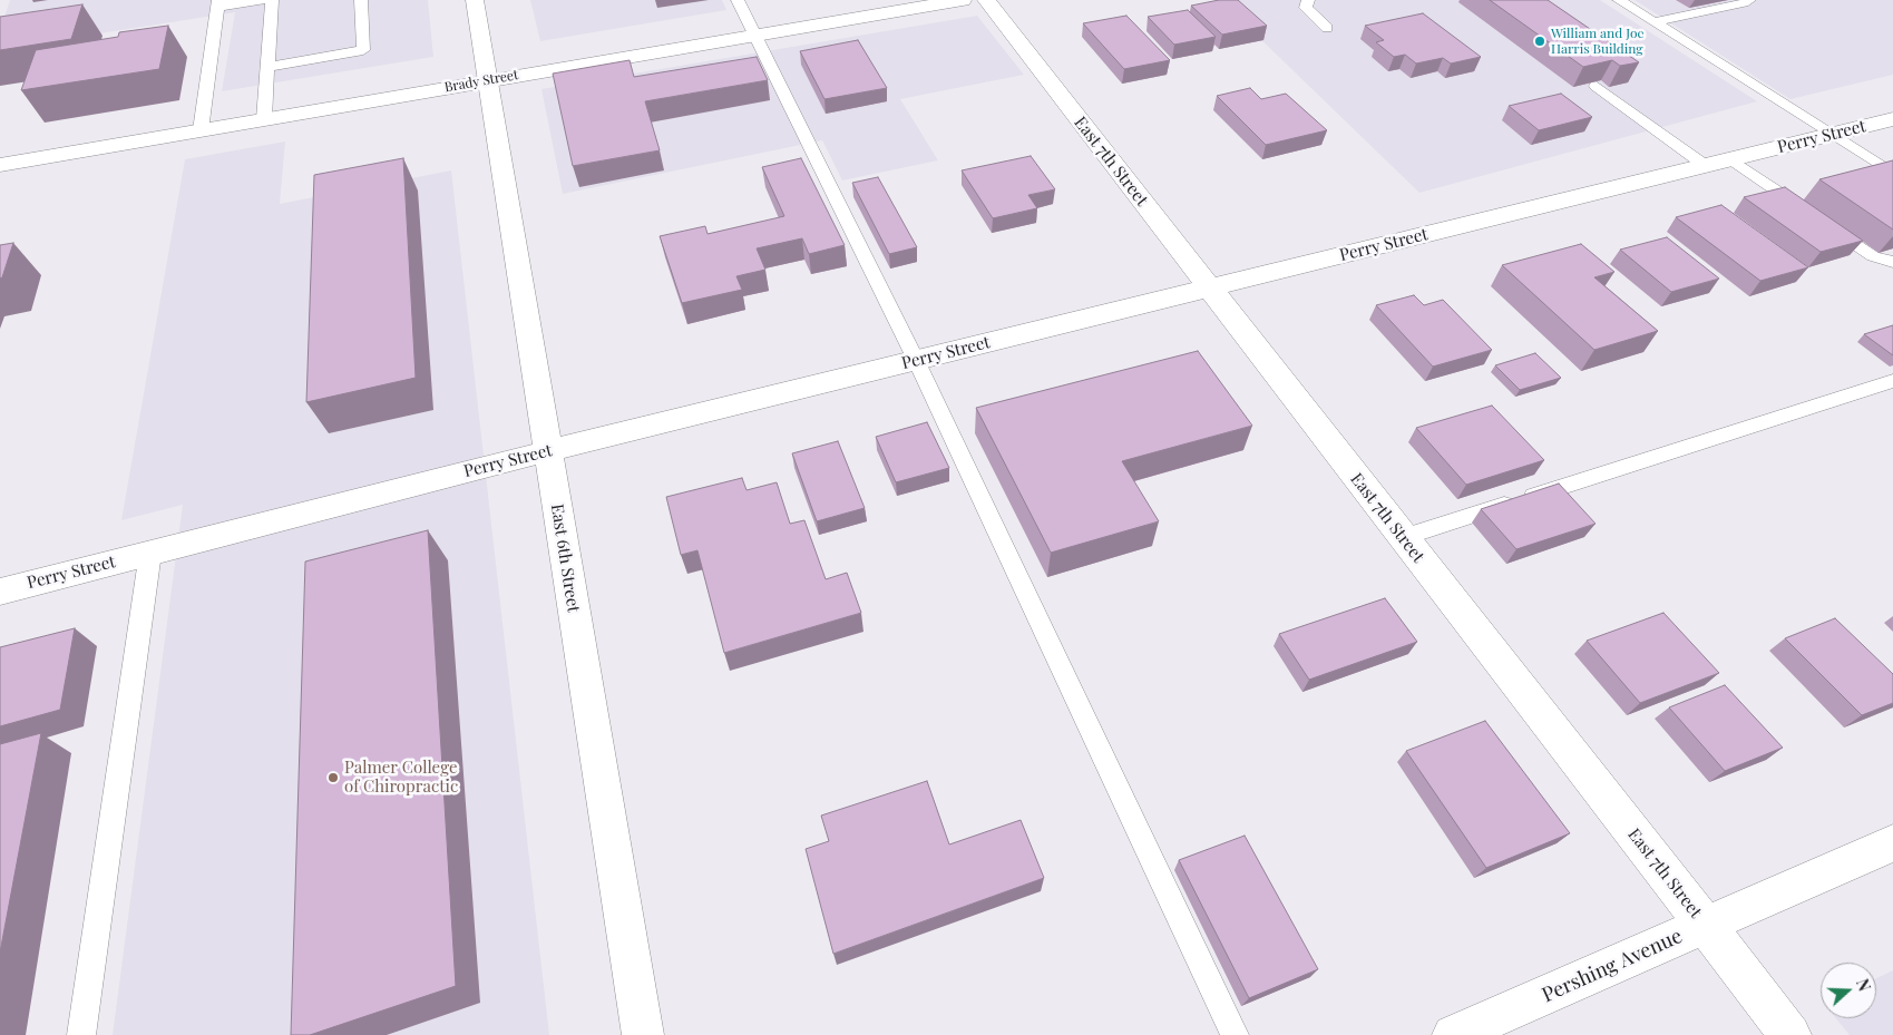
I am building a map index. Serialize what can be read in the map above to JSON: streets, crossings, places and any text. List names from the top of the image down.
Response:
{
  "streets": {
    "main road": [
      "Brady Street",
      "Perry Street",
      "East 7th Street",
      "East 6th Street",
      "Pershing Avenue"
    ]
  },
  "crossings": [
    ["Brady Street", "East 6th Street"],
    ["Perry Street", "East 7th Street"],
    ["Perry Street", "East 6th Street"],
    ["East 7th Street", "Pershing Avenue"]
  ],
  "places": ["William and Joe Harris Building", "Palmer College of Chiropractic"],
  "north": "right"
}
